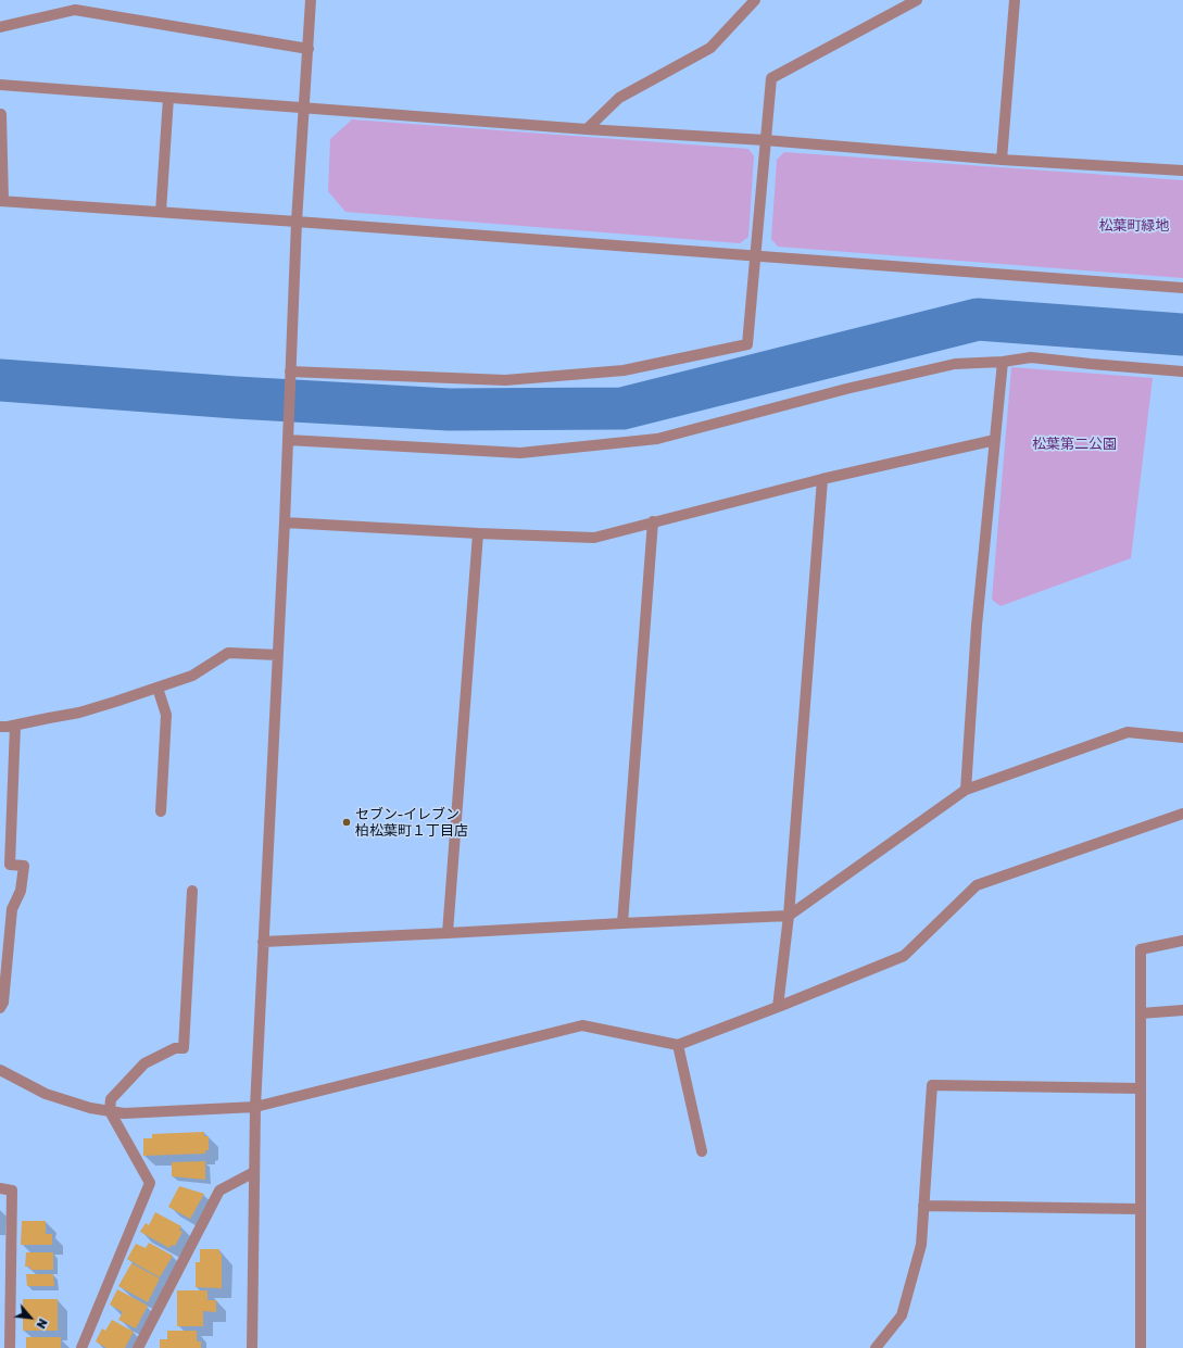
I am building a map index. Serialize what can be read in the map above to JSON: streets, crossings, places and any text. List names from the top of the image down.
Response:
{
  "parks": ["松葉町緑地", "松葉第二公園"],
  "places": ["セブン-イレブン 柏松葉町１丁目店"],
  "north": "bottom right"
}
